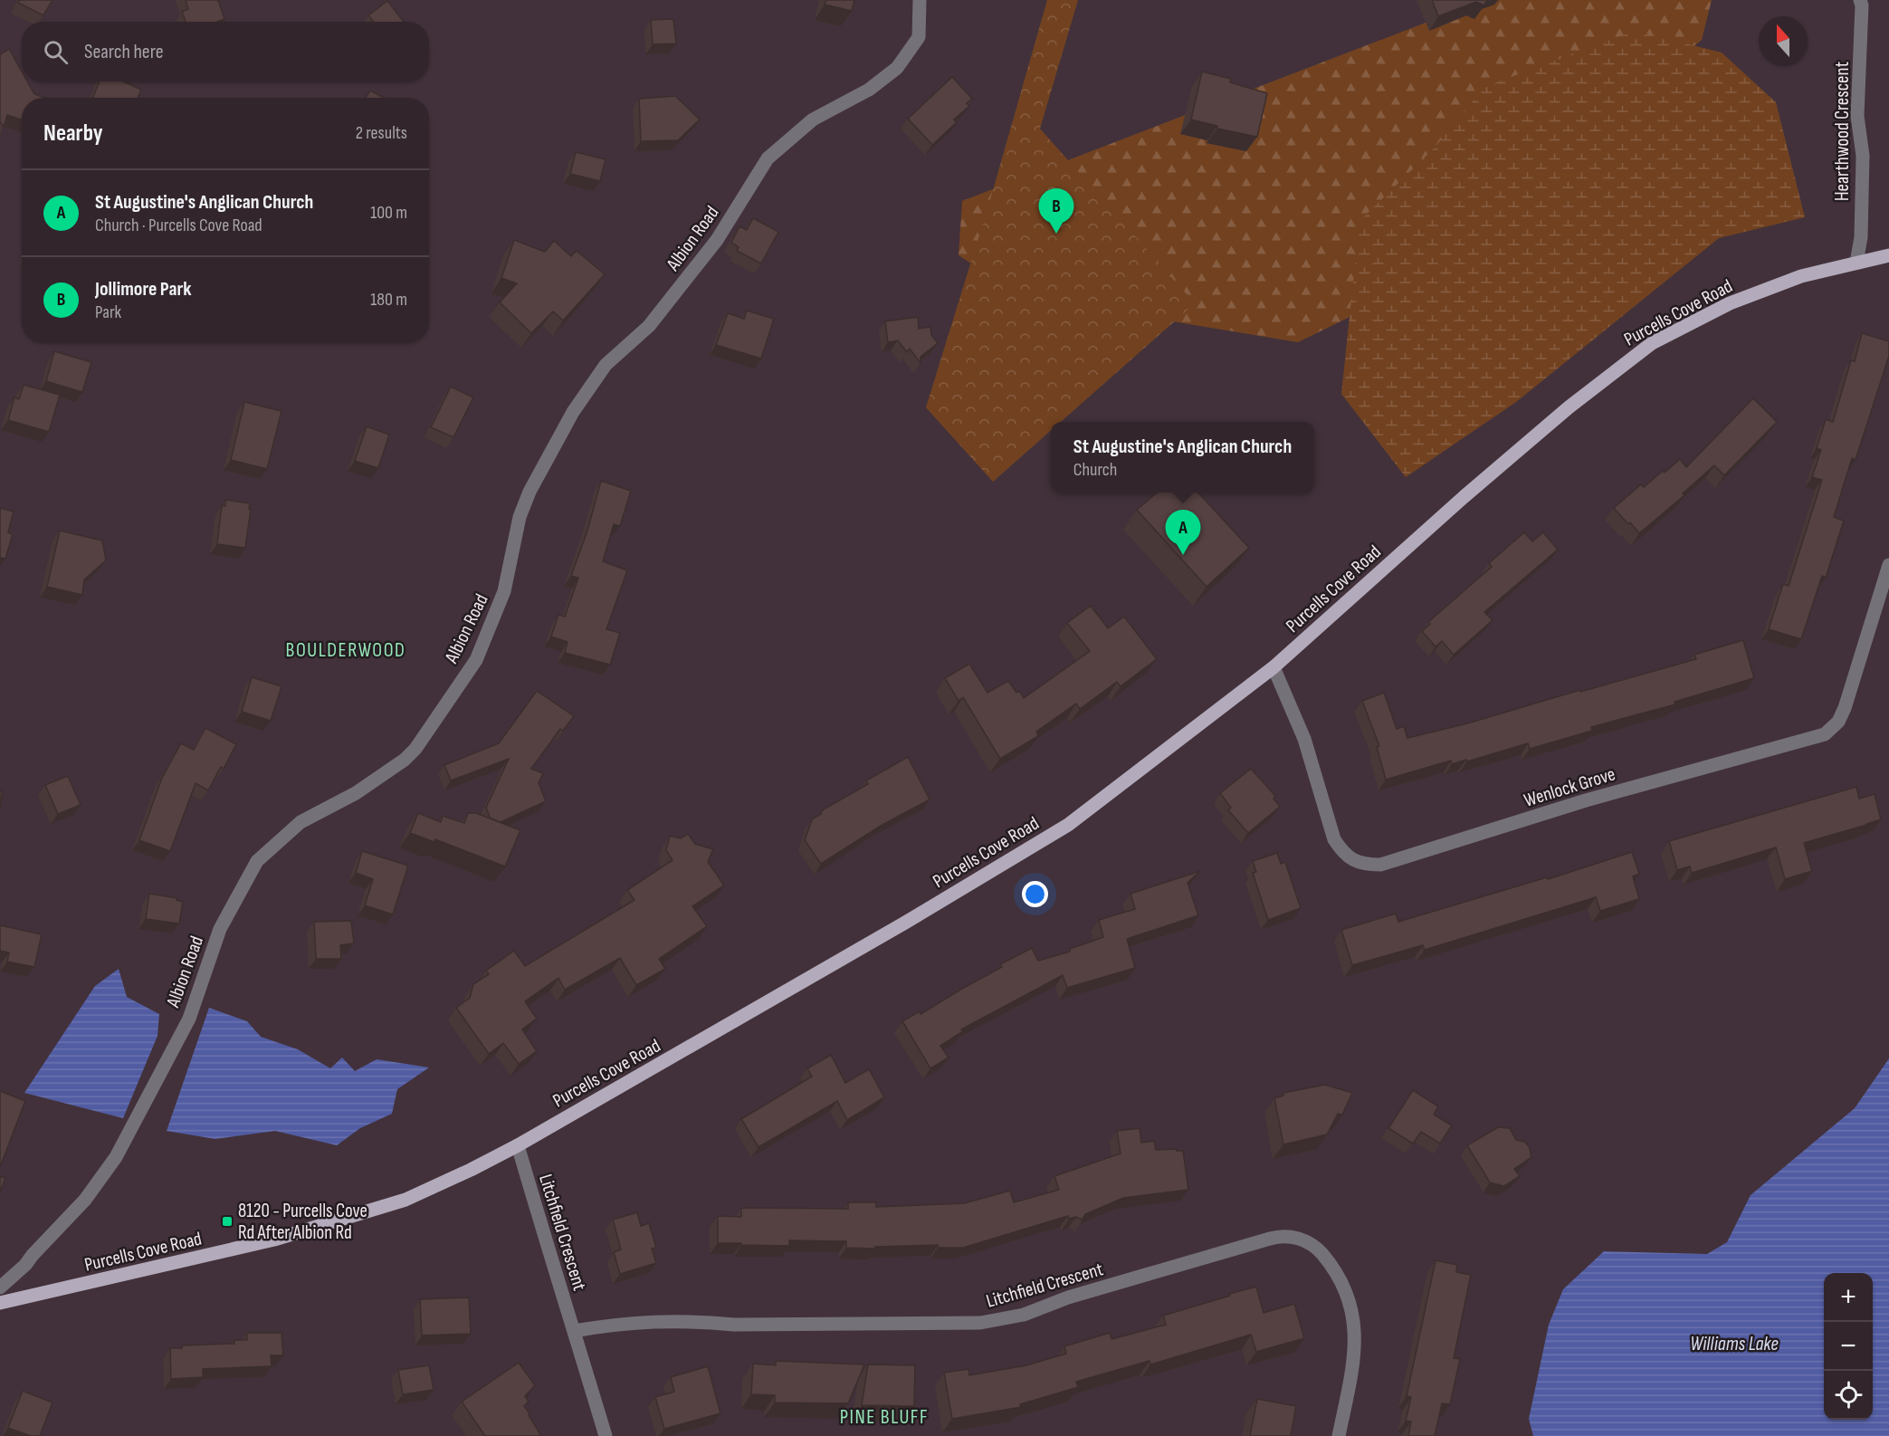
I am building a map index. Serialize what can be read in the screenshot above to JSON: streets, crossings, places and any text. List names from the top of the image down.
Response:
{
  "streets": {
    "main road": ["Purcells Cove Road"],
    "street": [
      "Hearthwood Crescent",
      "Albion Road",
      "Wenlock Grove",
      "Litchfield Crescent"
    ]
  },
  "crossings": [
    ["Hearthwood Crescent", "Purcells Cove Road"],
    ["Purcells Cove Road", "Wenlock Grove"],
    ["Purcells Cove Road", "Litchfield Crescent"]
  ],
  "districts": ["BOULDERWOOD", "PINE BLUFF"],
  "water": ["Williams Lake"],
  "places": {
    "transit": ["8120 - Purcells Cove Rd After Albion Rd"]
  },
  "north": "top",
  "page": {
    "search": "Search here",
    "heading": ["Nearby", "2 results"],
    "list": [
      {
        "mark": "A",
        "name": "St Augustine's Anglican Church",
        "note": "Church · Purcells Cove Road",
        "value": "100 m"
      },
      {
        "mark": "B",
        "name": "Jollimore Park",
        "note": "Park",
        "value": "180 m"
      }
    ],
    "pins": ["B", "A"],
    "popup": ["St Augustine's Anglican Church", "Church"],
    "map_buttons": ["+", "−"]
  }
}
